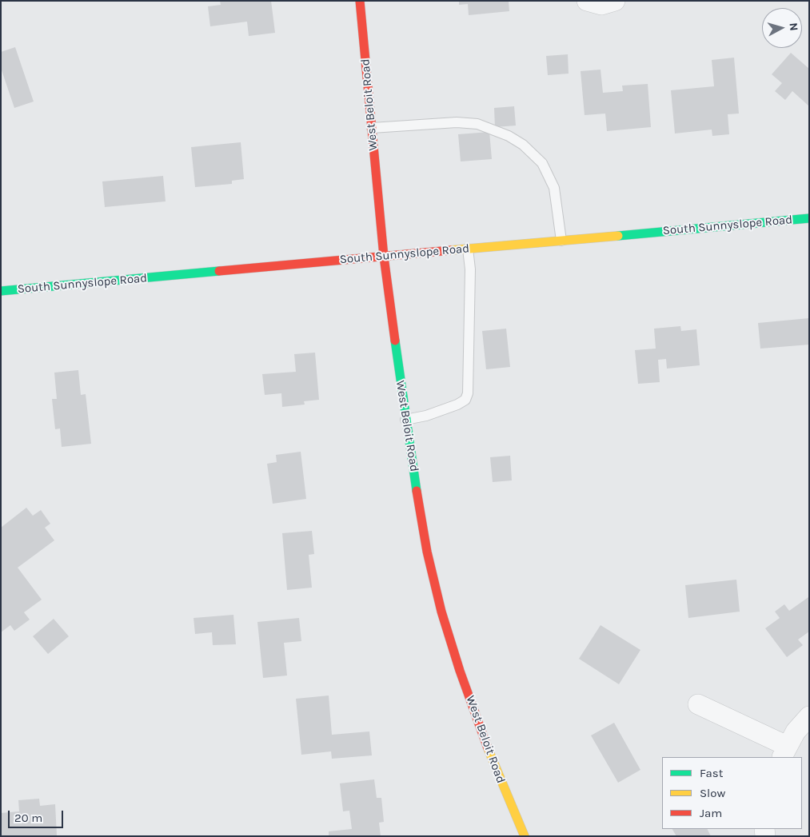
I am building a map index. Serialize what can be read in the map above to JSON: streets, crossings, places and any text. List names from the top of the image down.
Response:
{
  "streets": {
    "main road": ["West Beloit Road", "South Sunnyslope Road"]
  },
  "crossings": [
    ["West Beloit Road", "South Sunnyslope Road"]
  ],
  "legend": ["Fast", "Slow", "Jam"],
  "scale_bar": "20 m",
  "north": "right"
}
